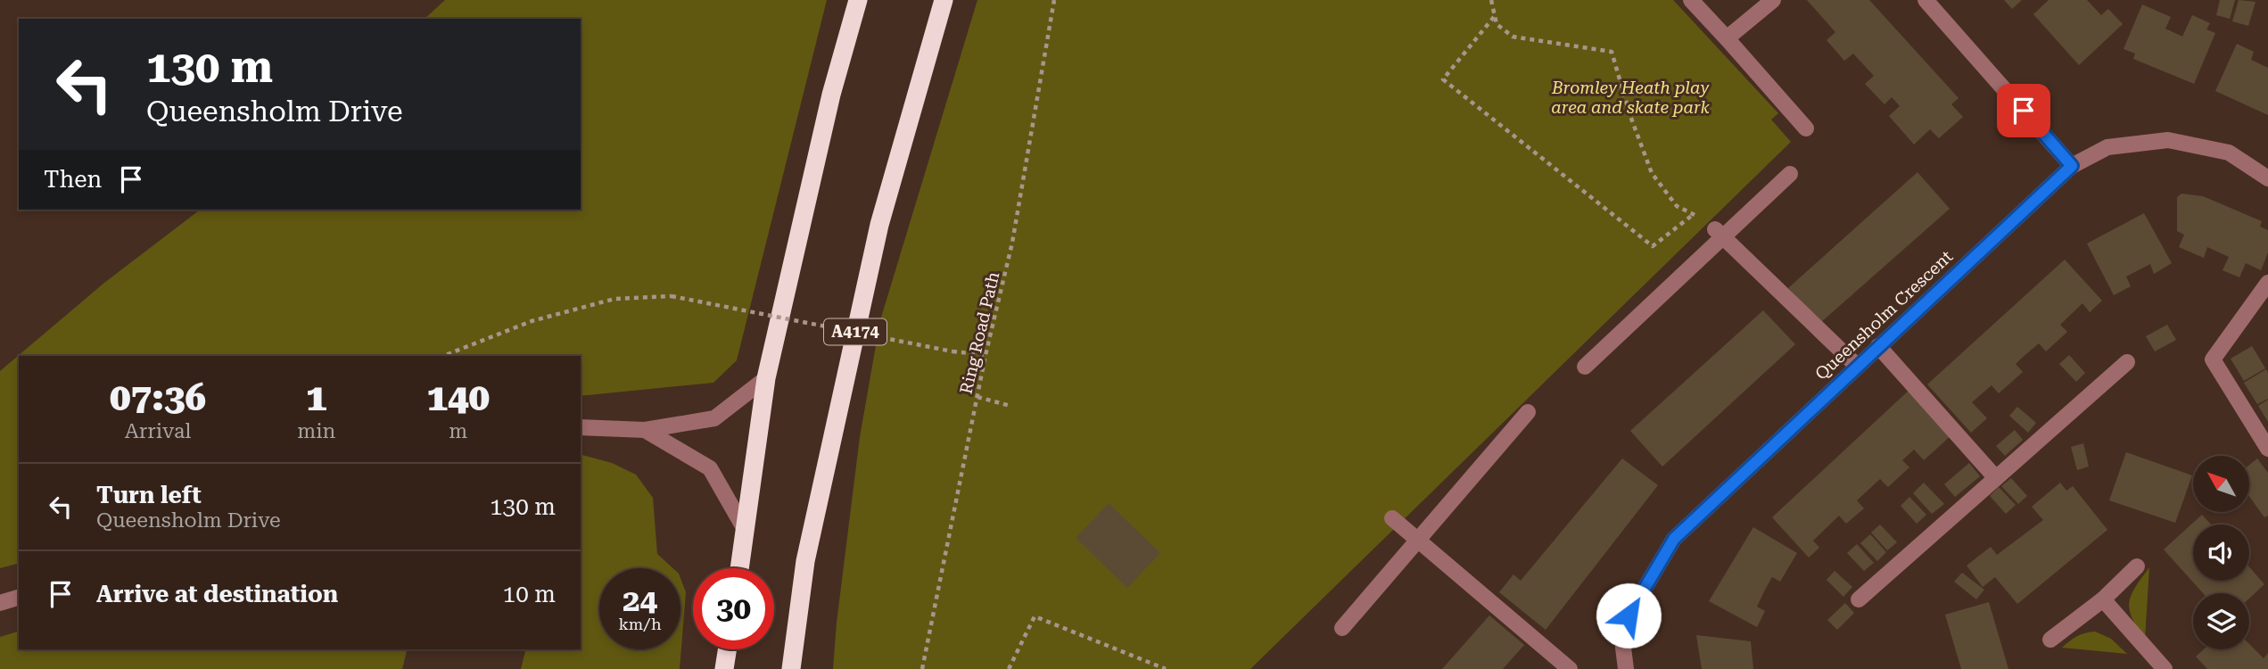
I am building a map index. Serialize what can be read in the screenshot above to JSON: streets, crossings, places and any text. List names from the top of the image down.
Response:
{
  "streets": {
    "highway": ["A4174"],
    "street": ["Queensholm Crescent"],
    "path": ["Ring Road Path"]
  },
  "parks": ["Bromley Heath play area and skate park"],
  "north": "top left",
  "page": {
    "turn": ["130 m", "Queensholm Drive"],
    "then": "Then",
    "eta": [
      "07:36",
      "Arrival",
      "1",
      "min",
      "140",
      "m"
    ],
    "list": [
      {
        "name": "Turn left",
        "note": "Queensholm Drive",
        "value": "130 m"
      },
      {
        "name": "Arrive at destination",
        "value": "10 m"
      }
    ],
    "speed": "24 km/h",
    "limit": "30"
  }
}
